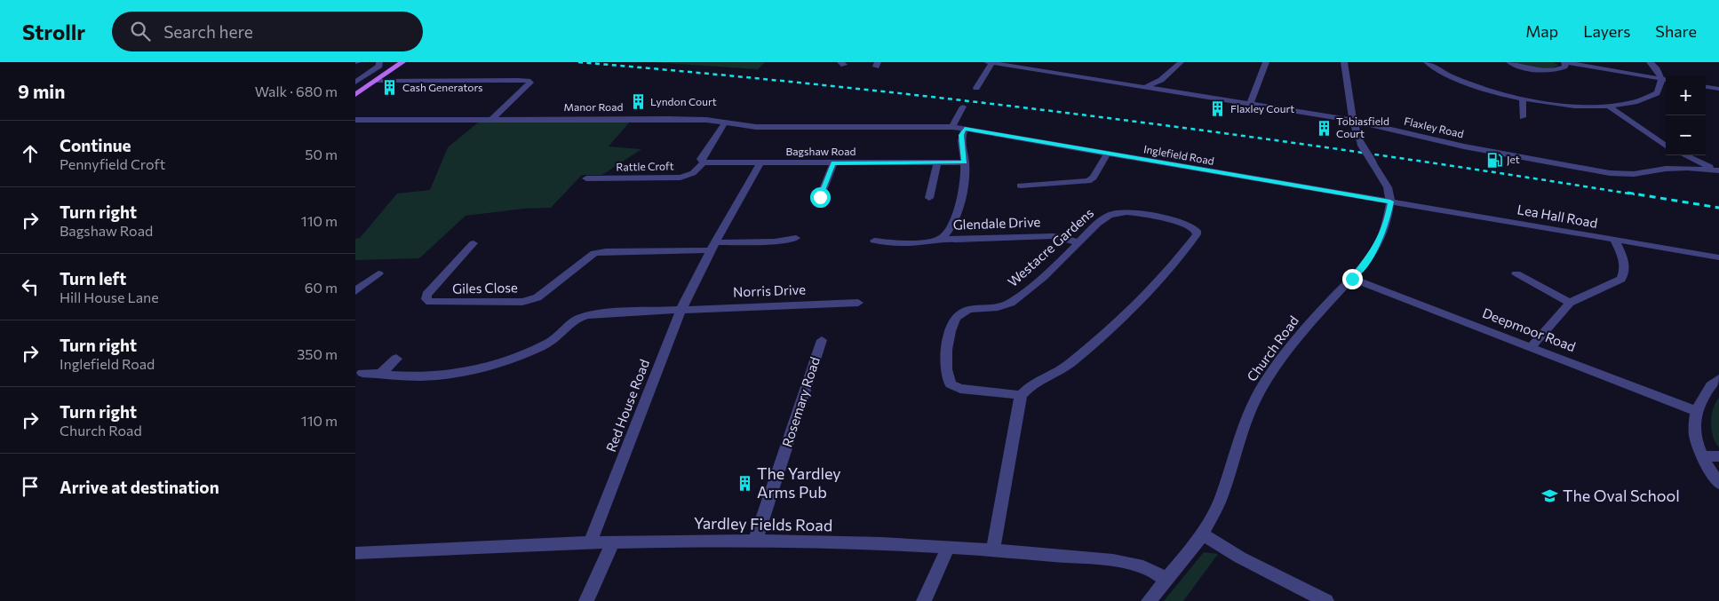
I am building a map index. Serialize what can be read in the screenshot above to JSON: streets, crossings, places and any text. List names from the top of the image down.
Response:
{
  "streets": {
    "street": [
      "Manor Road",
      "Flaxley Road",
      "Bagshaw Road",
      "Inglefield Road",
      "Rattle Croft",
      "Lea Hall Road",
      "Glendale Drive",
      "Westacre Gardens",
      "Giles Close",
      "Norris Drive",
      "Deepmoor Road",
      "Church Road",
      "Rosemary Road",
      "Red House Road",
      "Yardley Fields Road"
    ]
  },
  "crossings": [
    ["Manor Road", "Inglefield Road"],
    ["Flaxley Road", "Church Road"],
    ["Bagshaw Road", "Rattle Croft"],
    ["Bagshaw Road", "Red House Road"],
    ["Inglefield Road", "Lea Hall Road"],
    ["Inglefield Road", "Church Road"],
    ["Lea Hall Road", "Church Road"],
    ["Glendale Drive", "Westacre Gardens"],
    ["Giles Close", "Red House Road"],
    ["Norris Drive", "Red House Road"],
    ["Deepmoor Road", "Church Road"],
    ["Church Road", "Yardley Fields Road"],
    ["Rosemary Road", "Yardley Fields Road"],
    ["Red House Road", "Yardley Fields Road"]
  ],
  "places": {
    "building": [
      "Cash Generators",
      "Lyndon Court",
      "Flaxley Court",
      "Tobiasfield Court",
      "The Yardley Arms Pub"
    ],
    "fuel station": ["Jet"],
    "school or university": ["The Oval School"]
  },
  "page": {
    "header": "Strollr",
    "search": "Search here",
    "nav": ["Map", "Layers", "Share"],
    "heading": ["9 min", "Walk · 680 m"],
    "map_buttons": ["+", "−"],
    "list": [
      ["Continue", "Pennyfield Croft", "50 m"],
      ["Turn right", "Bagshaw Road", "110 m"],
      ["Turn left", "Hill House Lane", "60 m"],
      ["Turn right", "Inglefield Road", "350 m"],
      ["Turn right", "Church Road", "110 m"],
      "Arrive at destination"
    ]
  }
}
